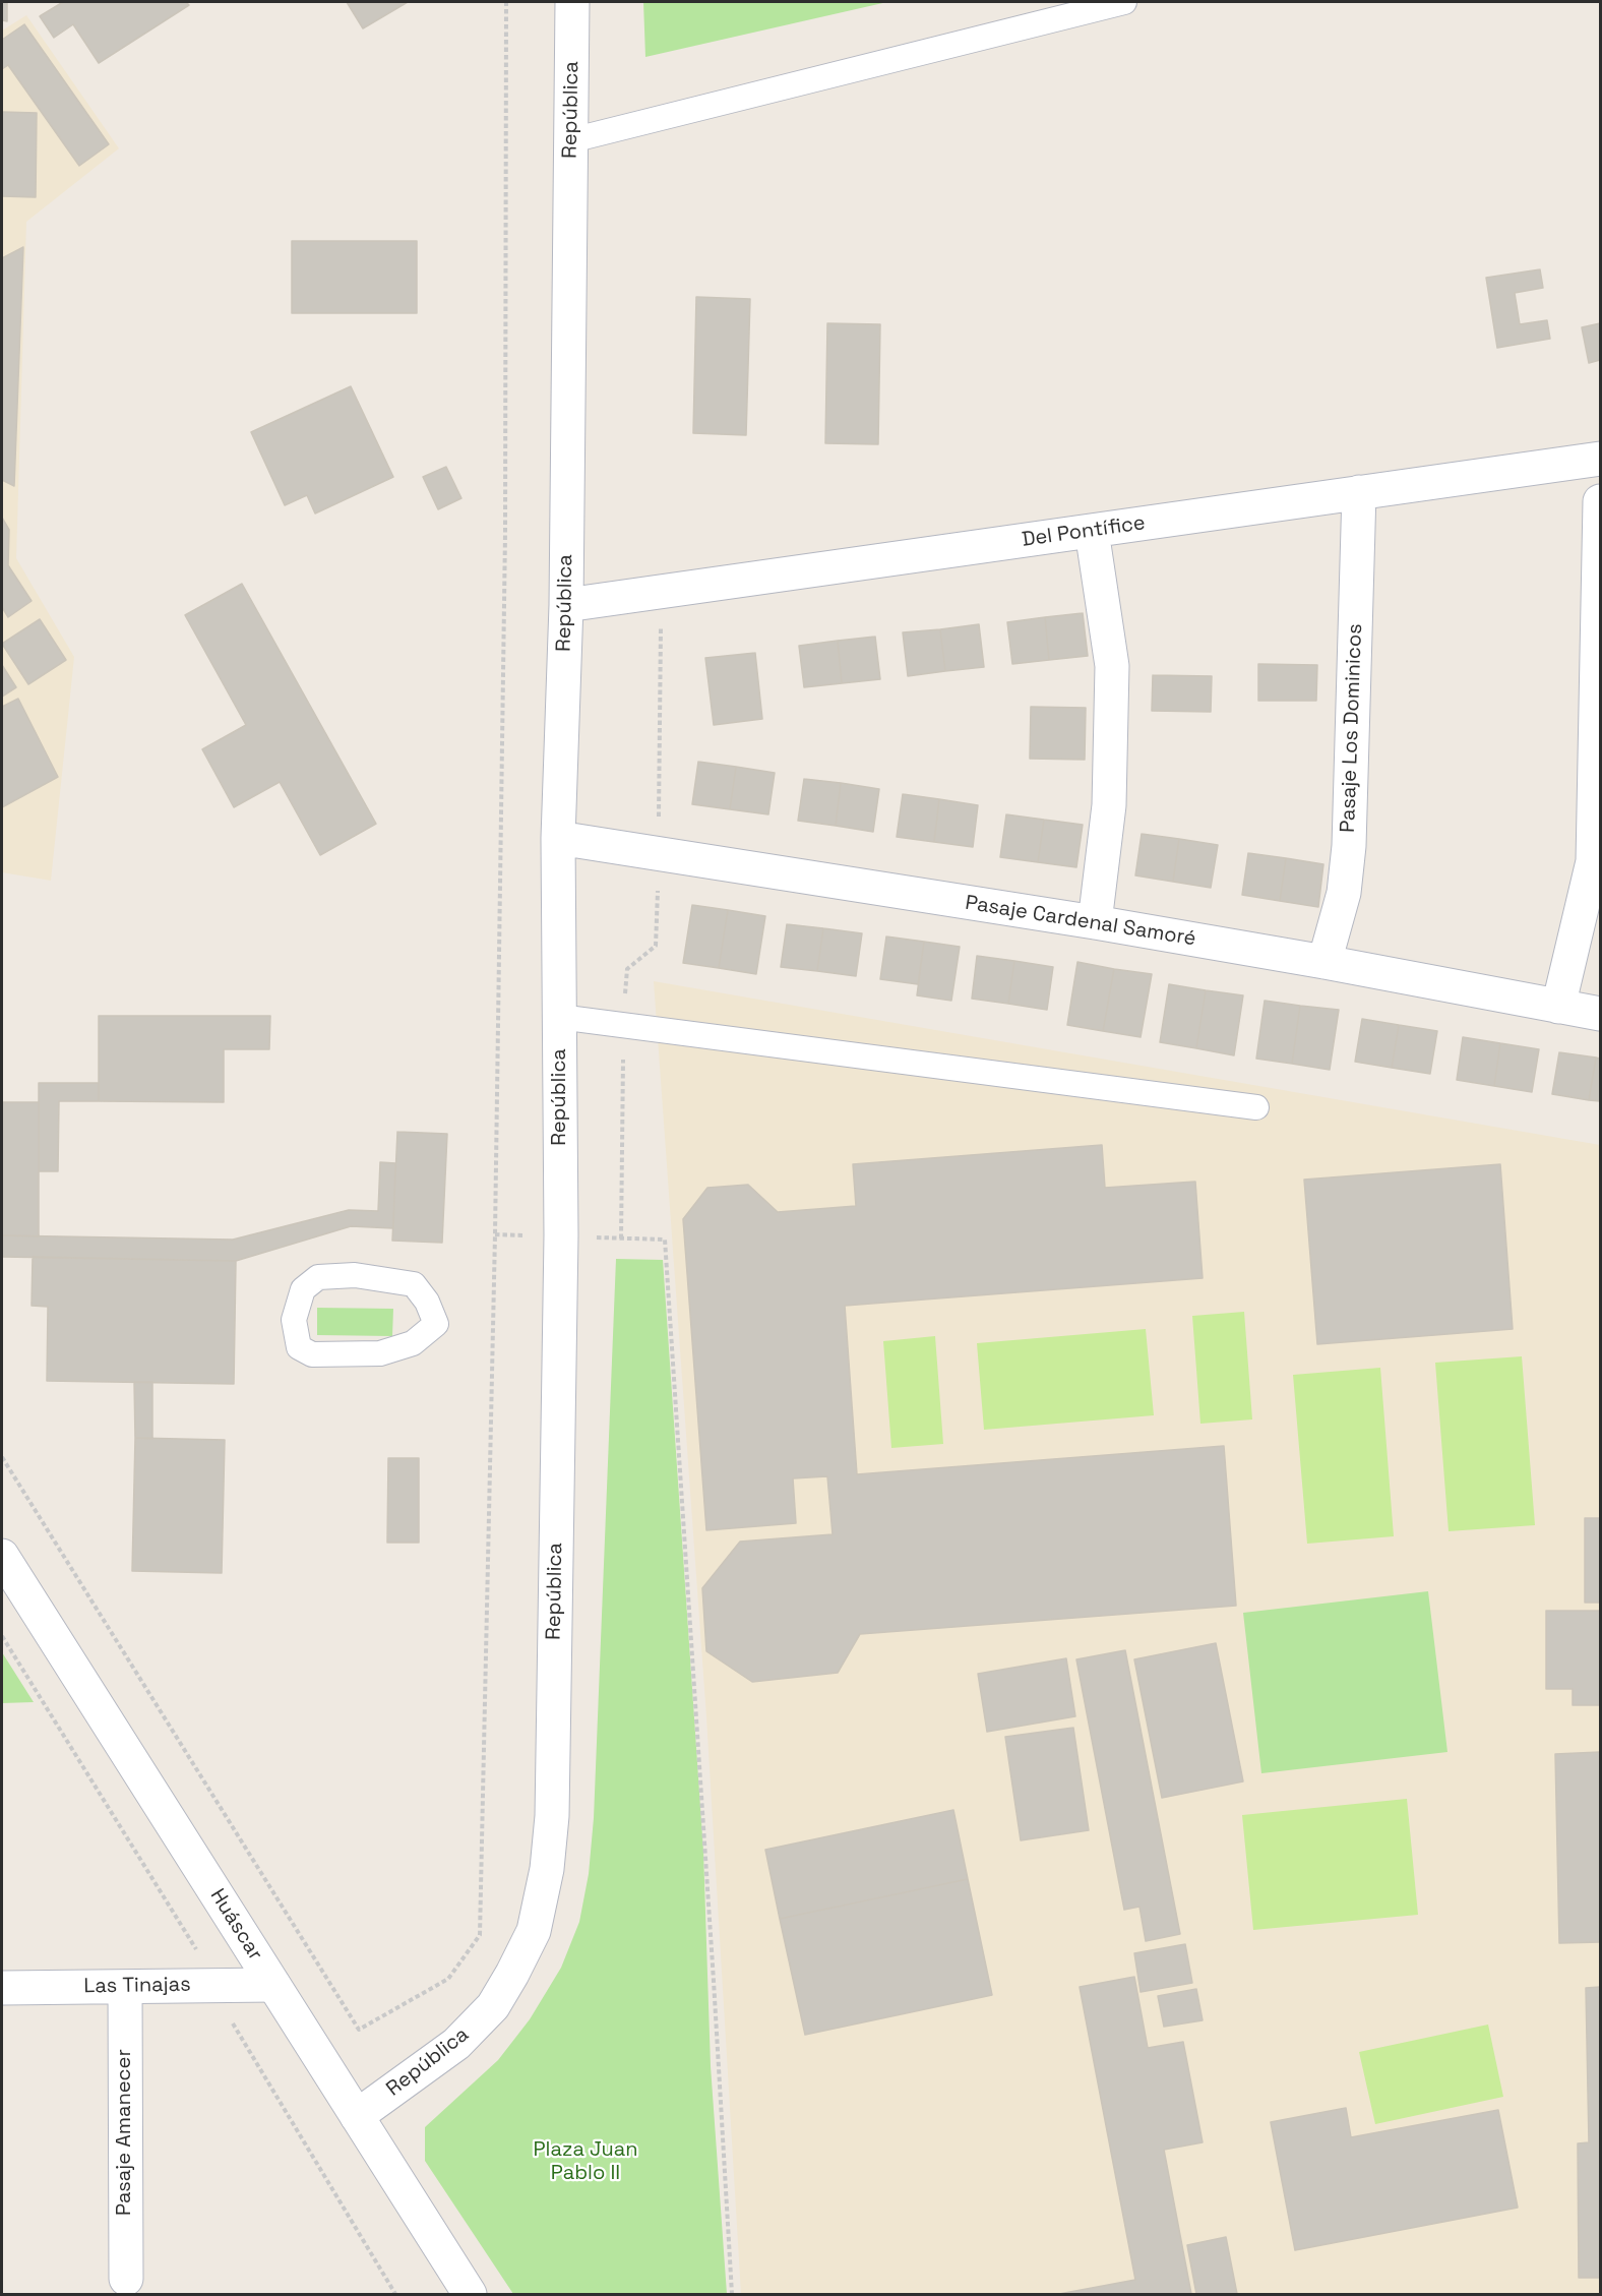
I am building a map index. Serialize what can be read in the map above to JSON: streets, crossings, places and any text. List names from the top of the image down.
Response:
{
  "streets": {
    "street": [
      "República",
      "Del Pontífice",
      "Pasaje Los Dominicos",
      "Pasaje Cardenal Samoré",
      "Huáscar",
      "Las Tinajas",
      "Pasaje Amanecer"
    ]
  },
  "crossings": [
    ["República", "Del Pontífice"],
    ["República", "Pasaje Cardenal Samoré"],
    ["República", "Huáscar"],
    ["Del Pontífice", "Pasaje Los Dominicos"],
    ["Pasaje Los Dominicos", "Pasaje Cardenal Samoré"],
    ["Huáscar", "Las Tinajas"],
    ["Las Tinajas", "Pasaje Amanecer"]
  ],
  "parks": ["Plaza Juan Pablo II"]
}
